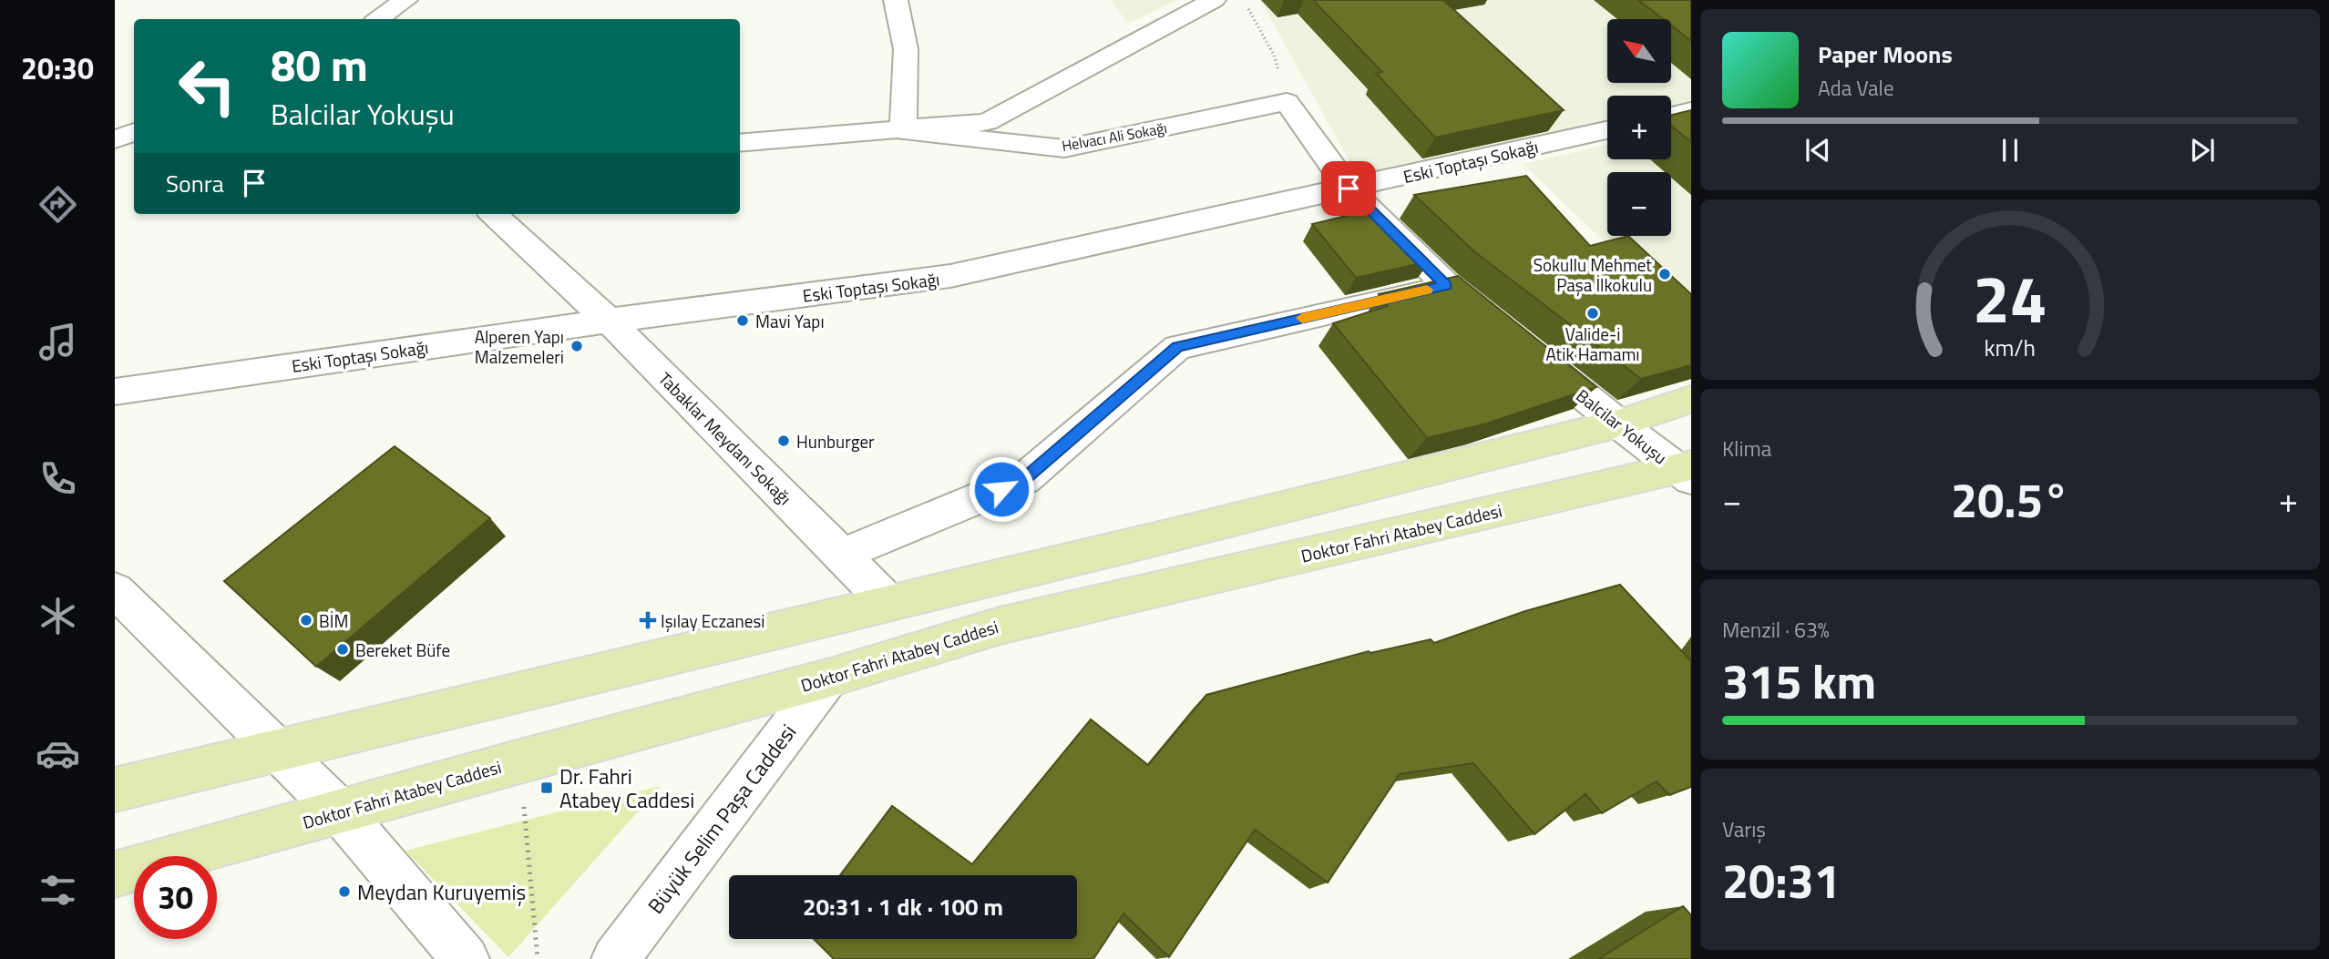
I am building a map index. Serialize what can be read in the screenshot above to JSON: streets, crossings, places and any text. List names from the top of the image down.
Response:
{
  "streets": {
    "main road": ["Doktor Fahri Atabey Caddesi"],
    "street": [
      "Helvacı Ali Sokağı",
      "Eski Toptaşı Sokağı",
      "Balcilar Yokuşu",
      "Tabaklar Meydanı Sokağı",
      "Büyük Selim Paşa Caddesi"
    ]
  },
  "crossings": [
    ["Helvacı Ali Sokağı", "Balcilar Yokuşu"],
    ["Eski Toptaşı Sokağı", "Balcilar Yokuşu"],
    ["Eski Toptaşı Sokağı", "Tabaklar Meydanı Sokağı"],
    ["Balcilar Yokuşu", "Doktor Fahri Atabey Caddesi"],
    ["Doktor Fahri Atabey Caddesi", "Büyük Selim Paşa Caddesi"]
  ],
  "places": {
    "other": [
      "Sokullu Mehmet Paşa İlkokulu",
      "Valide-i Atik Hamamı",
      "Mavi Yapı",
      "Alperen Yapı Malzemeleri",
      "Hunburger",
      "BİM",
      "Bereket Büfe",
      "Meydan Kuruyemiş"
    ],
    "health": ["Işılay Eczanesi"],
    "transit": ["Dr. Fahri Atabey Caddesi"]
  },
  "north": "top left",
  "page": {
    "tabs": "20:30",
    "map_buttons": ["+", "−"],
    "turn": ["80 m", "Balcilar Yokuşu"],
    "song": ["Paper Moons", "Ada Vale"],
    "then": "Sonra",
    "tile": [
      "Klima",
      ["Menzil · 63%", "315 km"],
      ["Varış", "20:31"]
    ],
    "heat": ["−", "20.5°", "+"],
    "limit": "30",
    "trip": "20:31 · 1 dk · 100 m",
    "gauge": ["24", "km/h"]
  }
}
